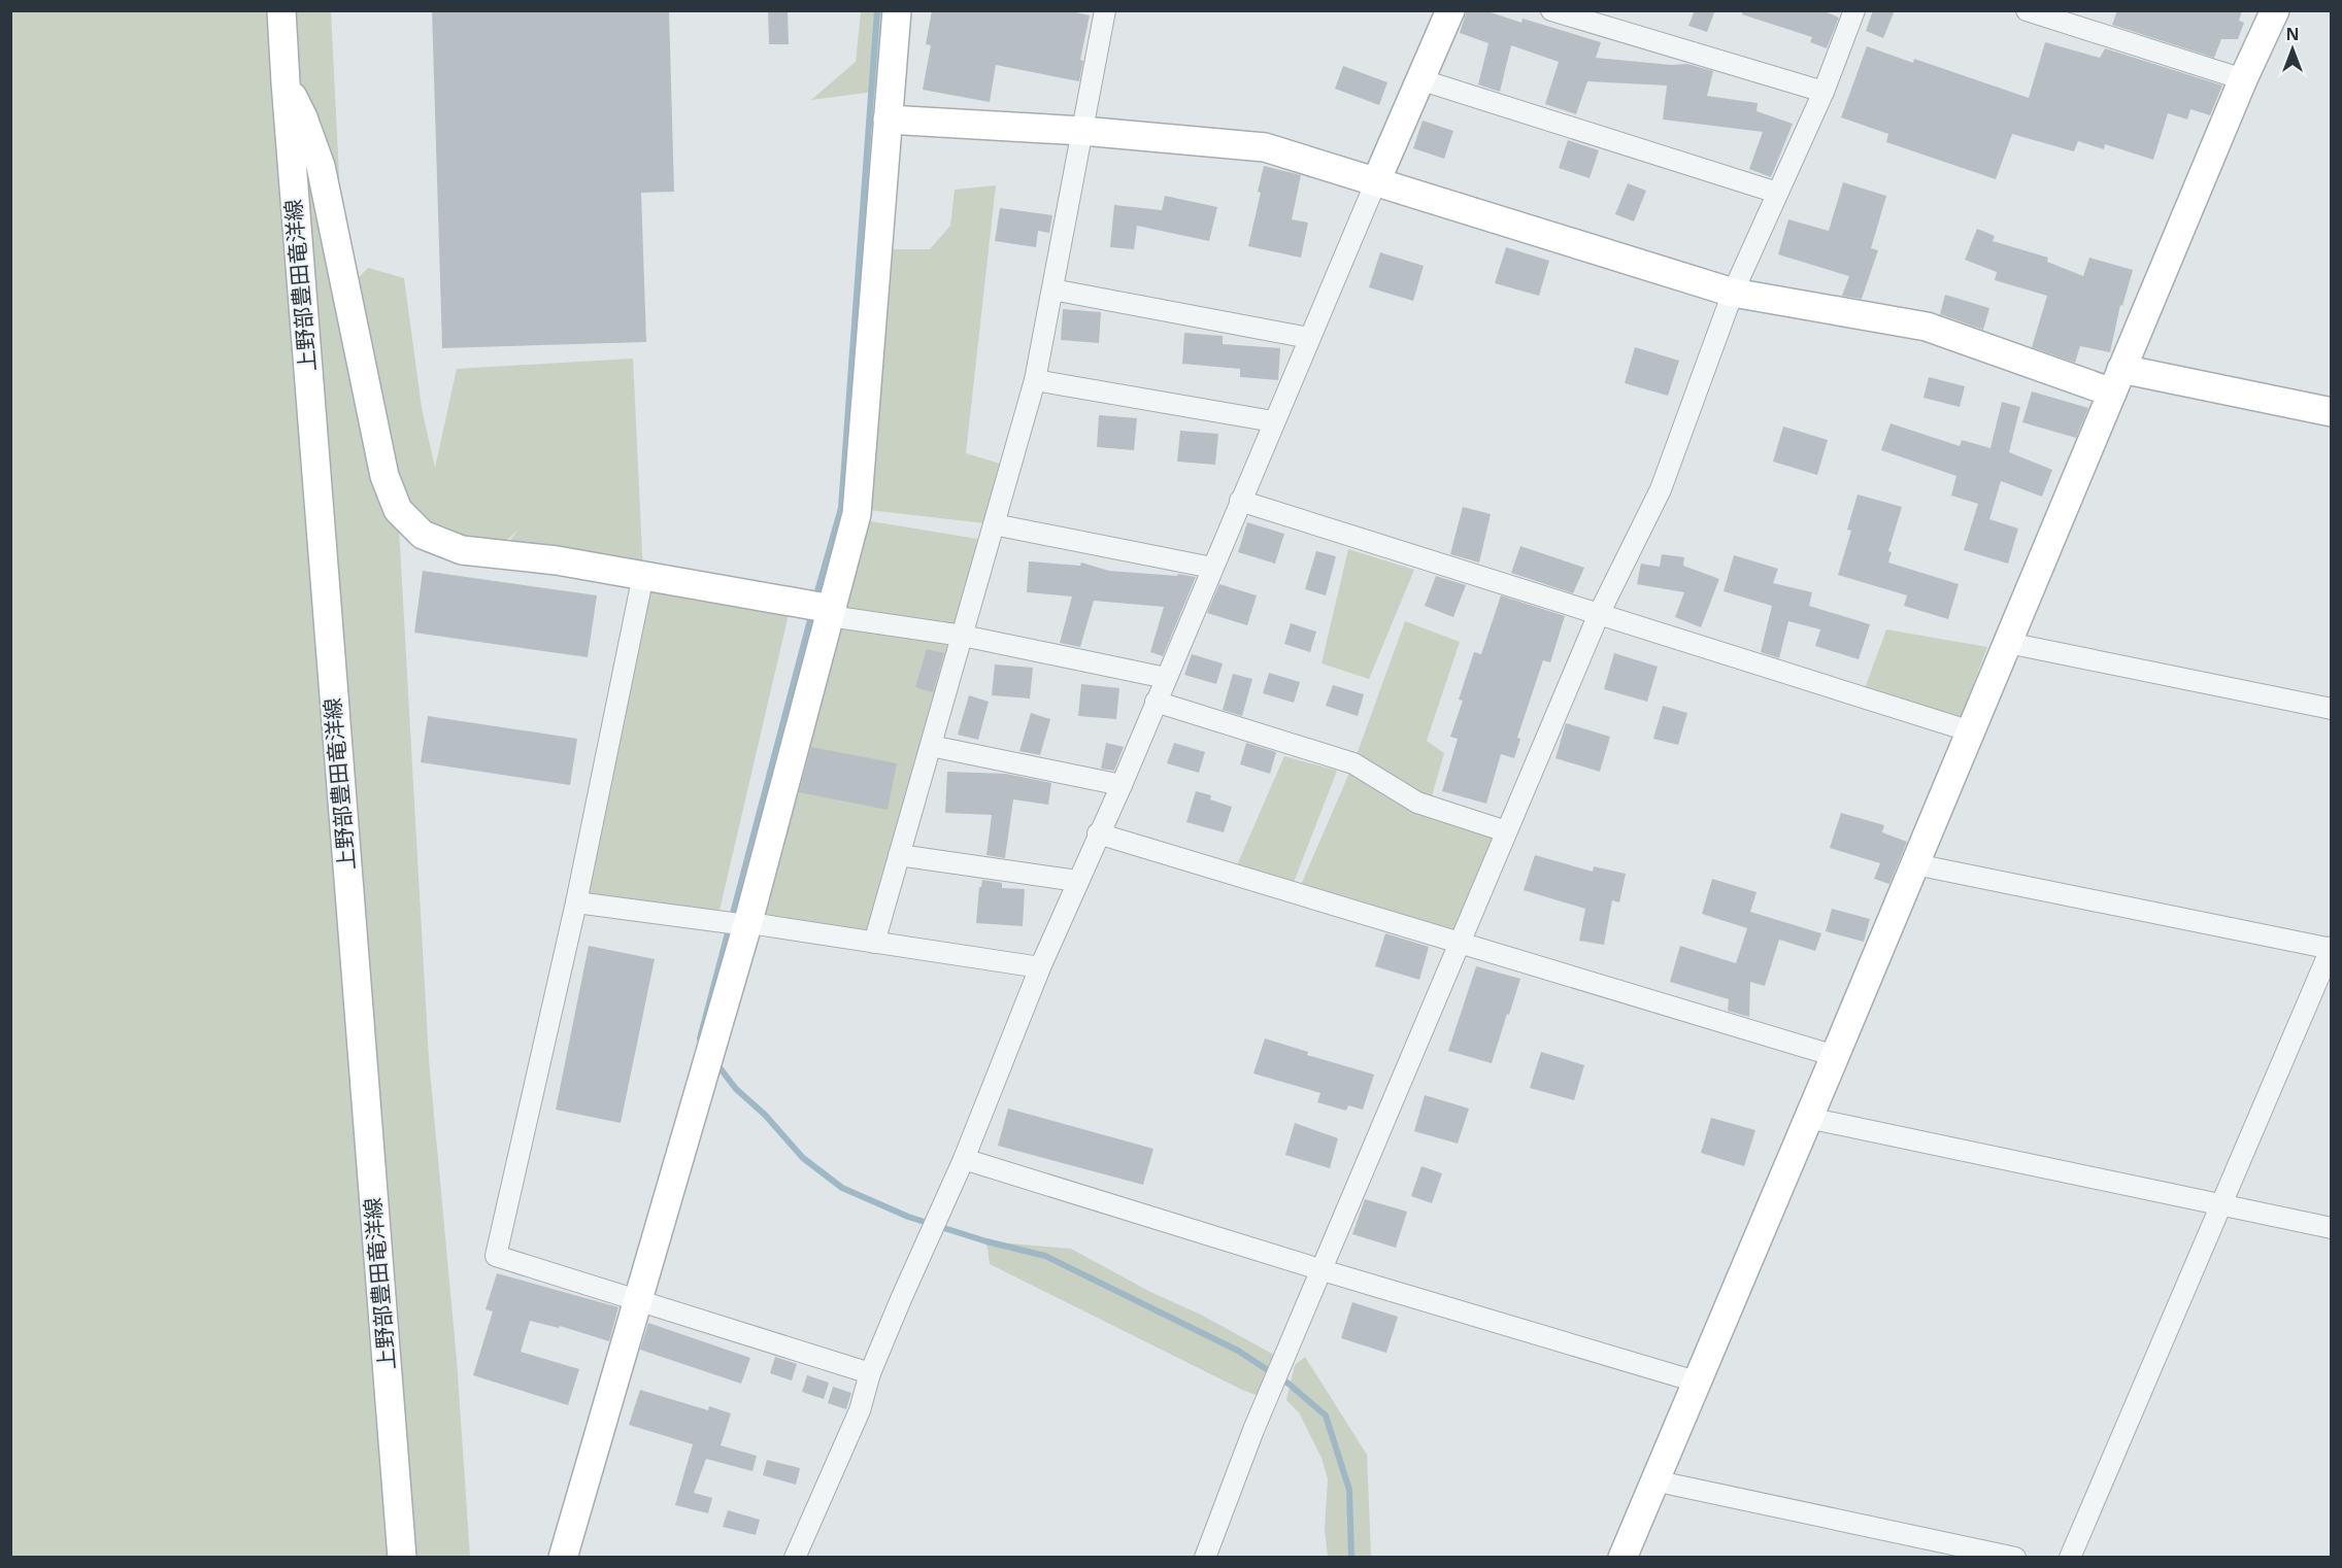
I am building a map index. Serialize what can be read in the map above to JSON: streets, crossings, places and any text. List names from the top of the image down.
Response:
{
  "streets": {
    "street": ["上野部豊田竜洋線"]
  },
  "north": "top"
}
